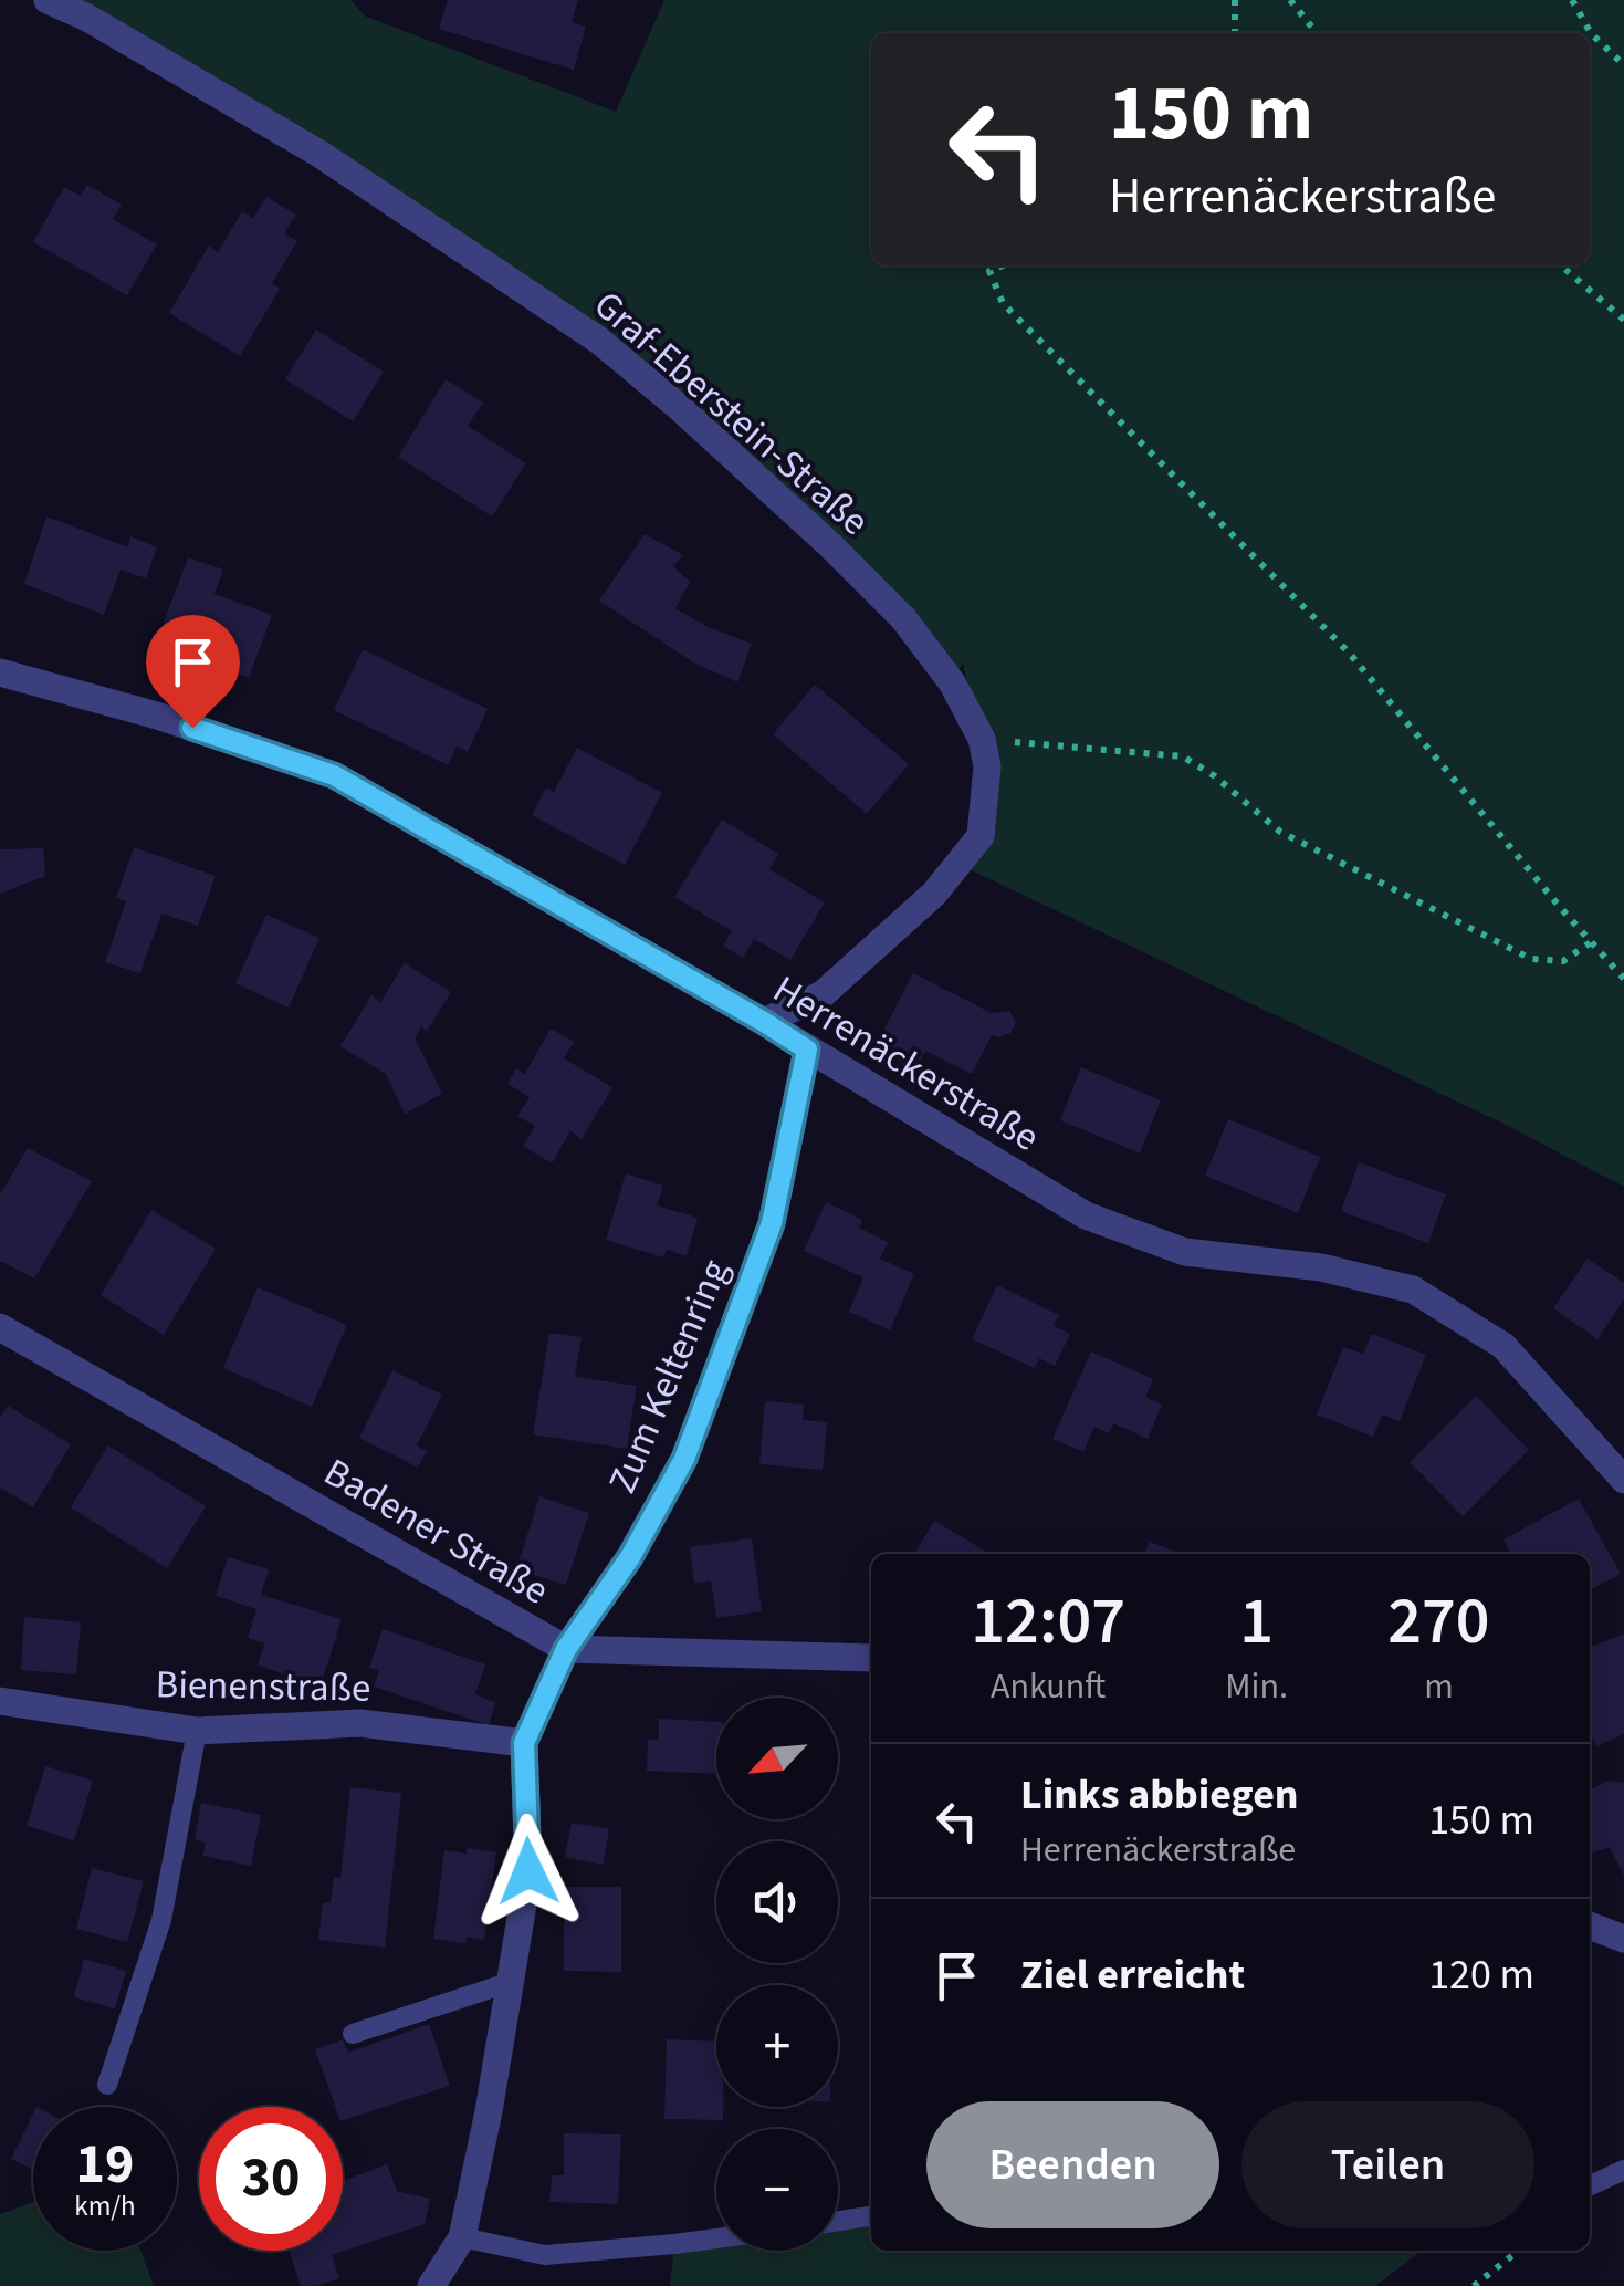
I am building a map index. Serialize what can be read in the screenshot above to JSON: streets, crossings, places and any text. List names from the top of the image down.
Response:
{
  "streets": {
    "street": [
      "Graf-Eberstein-Straße",
      "Herrenäckerstraße",
      "Zum Keltenring",
      "Badener Straße",
      "Bienenstraße"
    ]
  },
  "crossings": [
    ["Graf-Eberstein-Straße", "Herrenäckerstraße"],
    ["Herrenäckerstraße", "Zum Keltenring"],
    ["Zum Keltenring", "Badener Straße"],
    ["Zum Keltenring", "Bienenstraße"]
  ],
  "north": "bottom left",
  "page": {
    "turn": ["150 m", "Herrenäckerstraße"],
    "eta": [
      "12:07",
      "Ankunft",
      "1",
      "Min.",
      "270",
      "m"
    ],
    "map_buttons": ["+", "−"],
    "list": [
      {
        "name": "Links abbiegen",
        "note": "Herrenäckerstraße",
        "value": "150 m"
      },
      {
        "name": "Ziel erreicht",
        "value": "120 m"
      }
    ],
    "buttons": ["Beenden", "Teilen"],
    "speed": "19 km/h",
    "limit": "30"
  }
}
